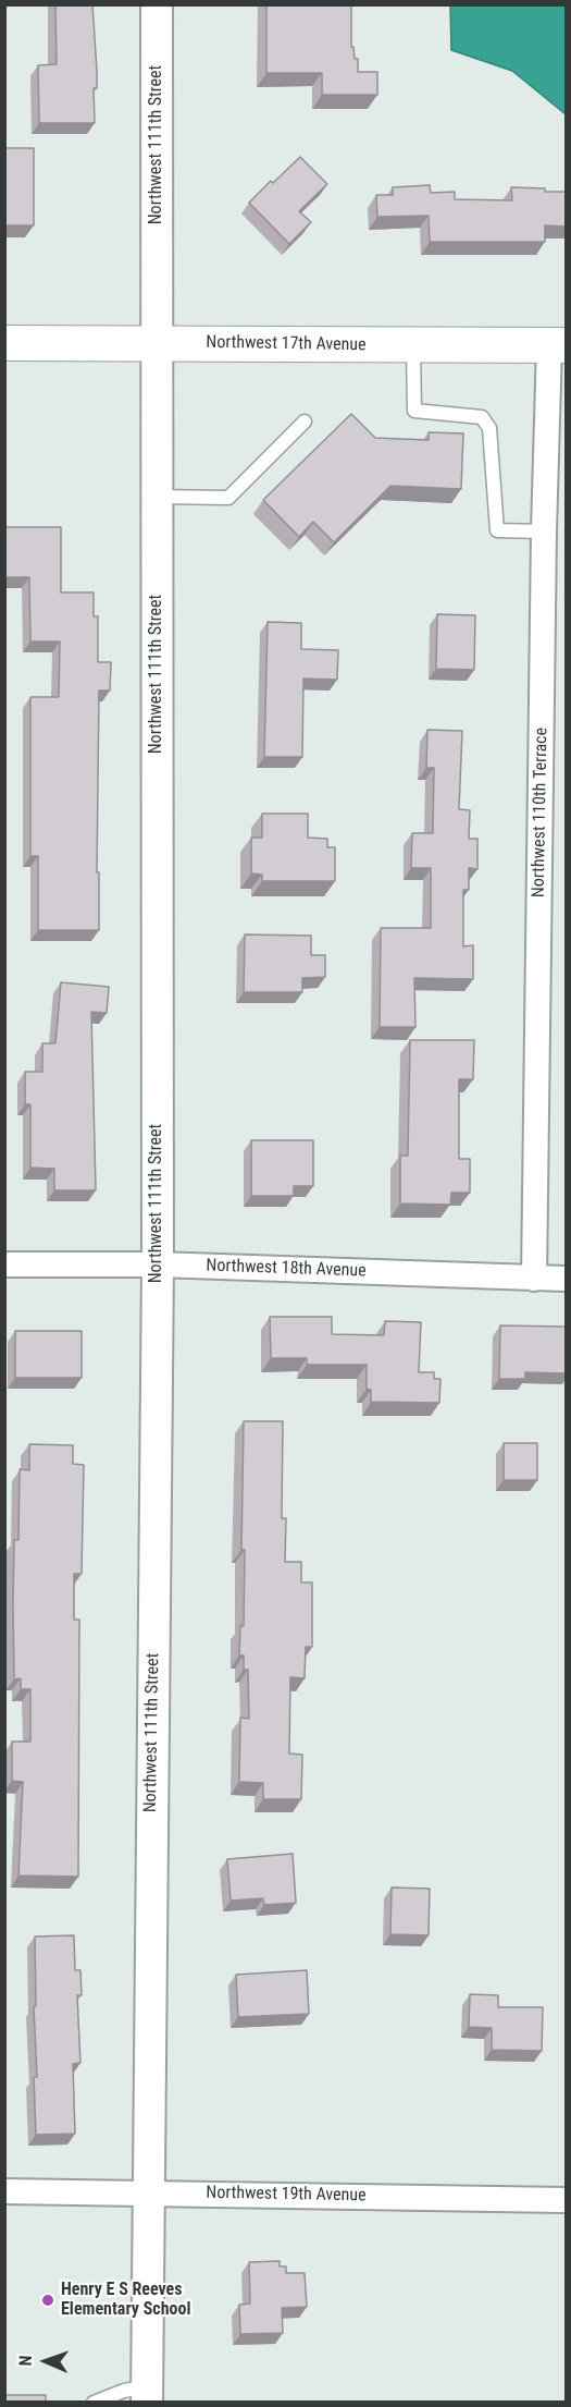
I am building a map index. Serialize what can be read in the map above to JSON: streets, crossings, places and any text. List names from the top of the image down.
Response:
{
  "streets": {
    "main road": ["Northwest 17th Avenue"],
    "street": [
      "Northwest 111th Street",
      "Northwest 110th Terrace",
      "Northwest 18th Avenue",
      "Northwest 19th Avenue"
    ]
  },
  "crossings": [
    ["Northwest 111th Street", "Northwest 17th Avenue"],
    ["Northwest 111th Street", "Northwest 18th Avenue"],
    ["Northwest 111th Street", "Northwest 19th Avenue"],
    ["Northwest 17th Avenue", "Northwest 110th Terrace"],
    ["Northwest 110th Terrace", "Northwest 18th Avenue"]
  ],
  "places": ["Henry E S Reeves Elementary School"],
  "north": "left"
}
